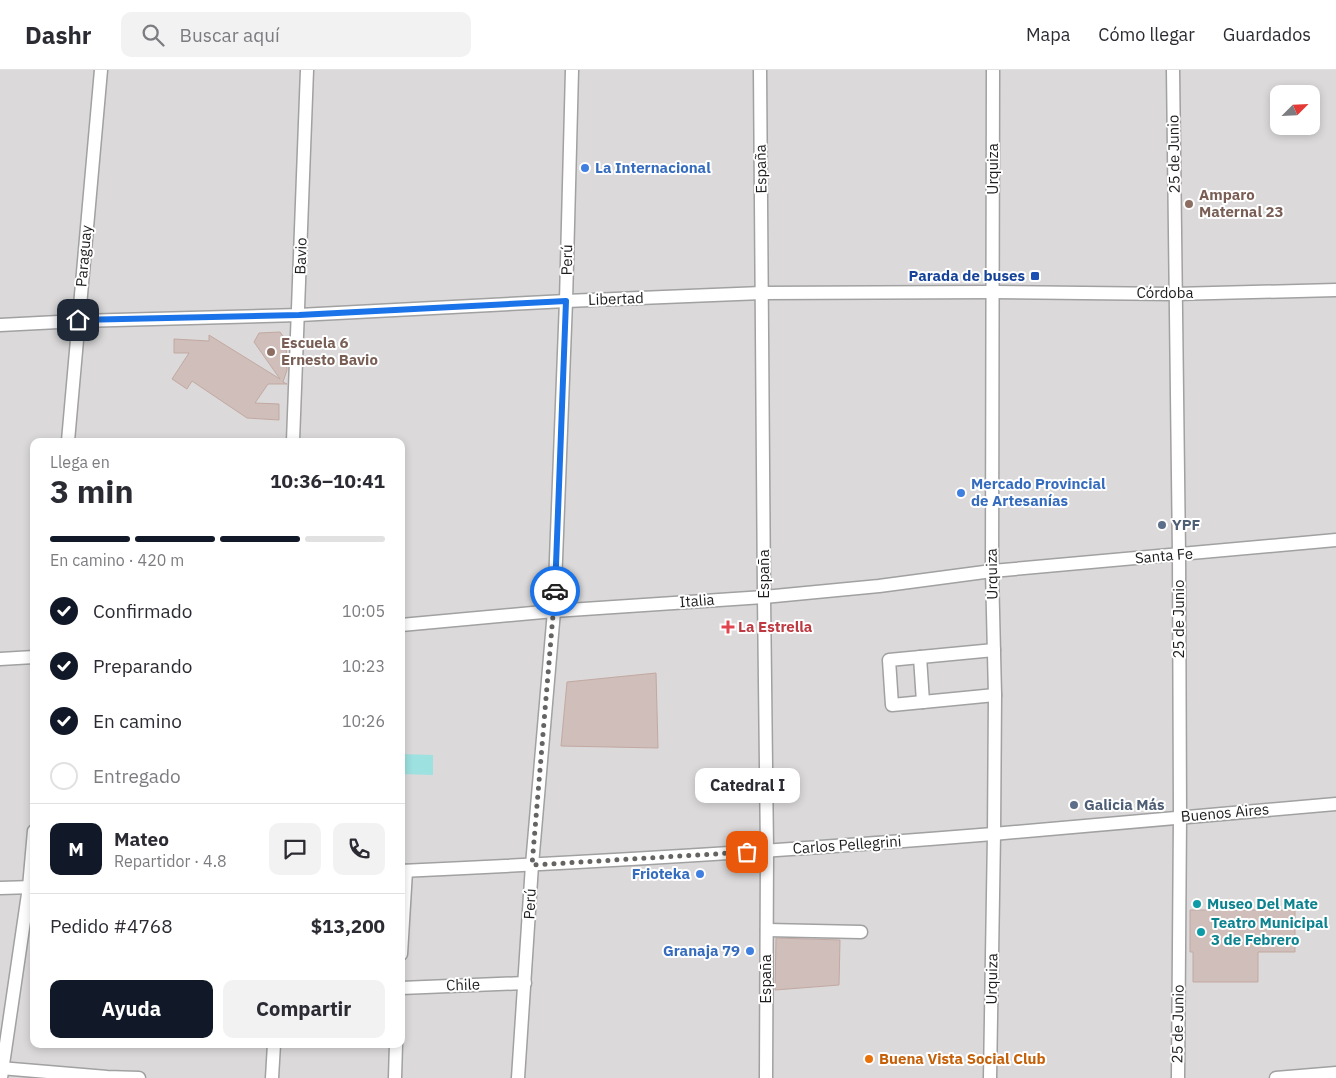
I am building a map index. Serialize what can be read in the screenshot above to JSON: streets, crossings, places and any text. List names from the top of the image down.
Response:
{
  "streets": {
    "street": [
      "25 de Junio",
      "España",
      "Urquiza",
      "Paraguay",
      "Bavio",
      "Perú",
      "Córdoba",
      "Libertad",
      "Santa Fe",
      "Italia",
      "Buenos Aires",
      "Carlos Pellegrini",
      "Chile"
    ]
  },
  "crossings": [
    ["25 de Junio", "Córdoba"],
    ["25 de Junio", "Santa Fe"],
    ["25 de Junio", "Buenos Aires"],
    ["España", "Libertad"],
    ["España", "Italia"],
    ["España", "Carlos Pellegrini"],
    ["Urquiza", "Córdoba"],
    ["Urquiza", "Libertad"],
    ["Urquiza", "Santa Fe"],
    ["Urquiza", "Italia"],
    ["Urquiza", "Buenos Aires"],
    ["Urquiza", "Carlos Pellegrini"],
    ["Paraguay", "Libertad"],
    ["Bavio", "Libertad"],
    ["Perú", "Libertad"],
    ["Perú", "Italia"],
    ["Perú", "Carlos Pellegrini"],
    ["Perú", "Chile"],
    ["Córdoba", "Libertad"],
    ["Santa Fe", "Italia"],
    ["Buenos Aires", "Carlos Pellegrini"]
  ],
  "places": {
    "other": [
      "La Internacional",
      "Amparo Maternal 23",
      "Escuela 6 Ernesto Bavio",
      "Mercado Provincial de Artesanías",
      "YPF",
      "Galicia Más",
      "Catedral I",
      "Frioteka",
      "Museo Del Mate",
      "Teatro Municipal 3 de Febrero",
      "Granaja 79",
      "Buena Vista Social Club"
    ],
    "transit": ["Parada de buses"],
    "health": ["La Estrella"]
  },
  "north": "top right",
  "page": {
    "header": "Dashr",
    "search": "Buscar aquí",
    "nav": ["Mapa", "Cómo llegar", "Guardados"],
    "heading": ["3 min", "Llega en", "10:36–10:41"],
    "panel": [
      "Mateo",
      "Repartidor · 4.8",
      "Pedido #4768",
      "$13,200"
    ],
    "bar": "En camino · 420 m",
    "list": [
      ["Confirmado", "10:05"],
      ["Preparando", "10:23"],
      ["En camino", "10:26"],
      "Entregado"
    ],
    "bubble": "Catedral I",
    "round": "M",
    "buttons": ["Ayuda", "Compartir"]
  }
}
